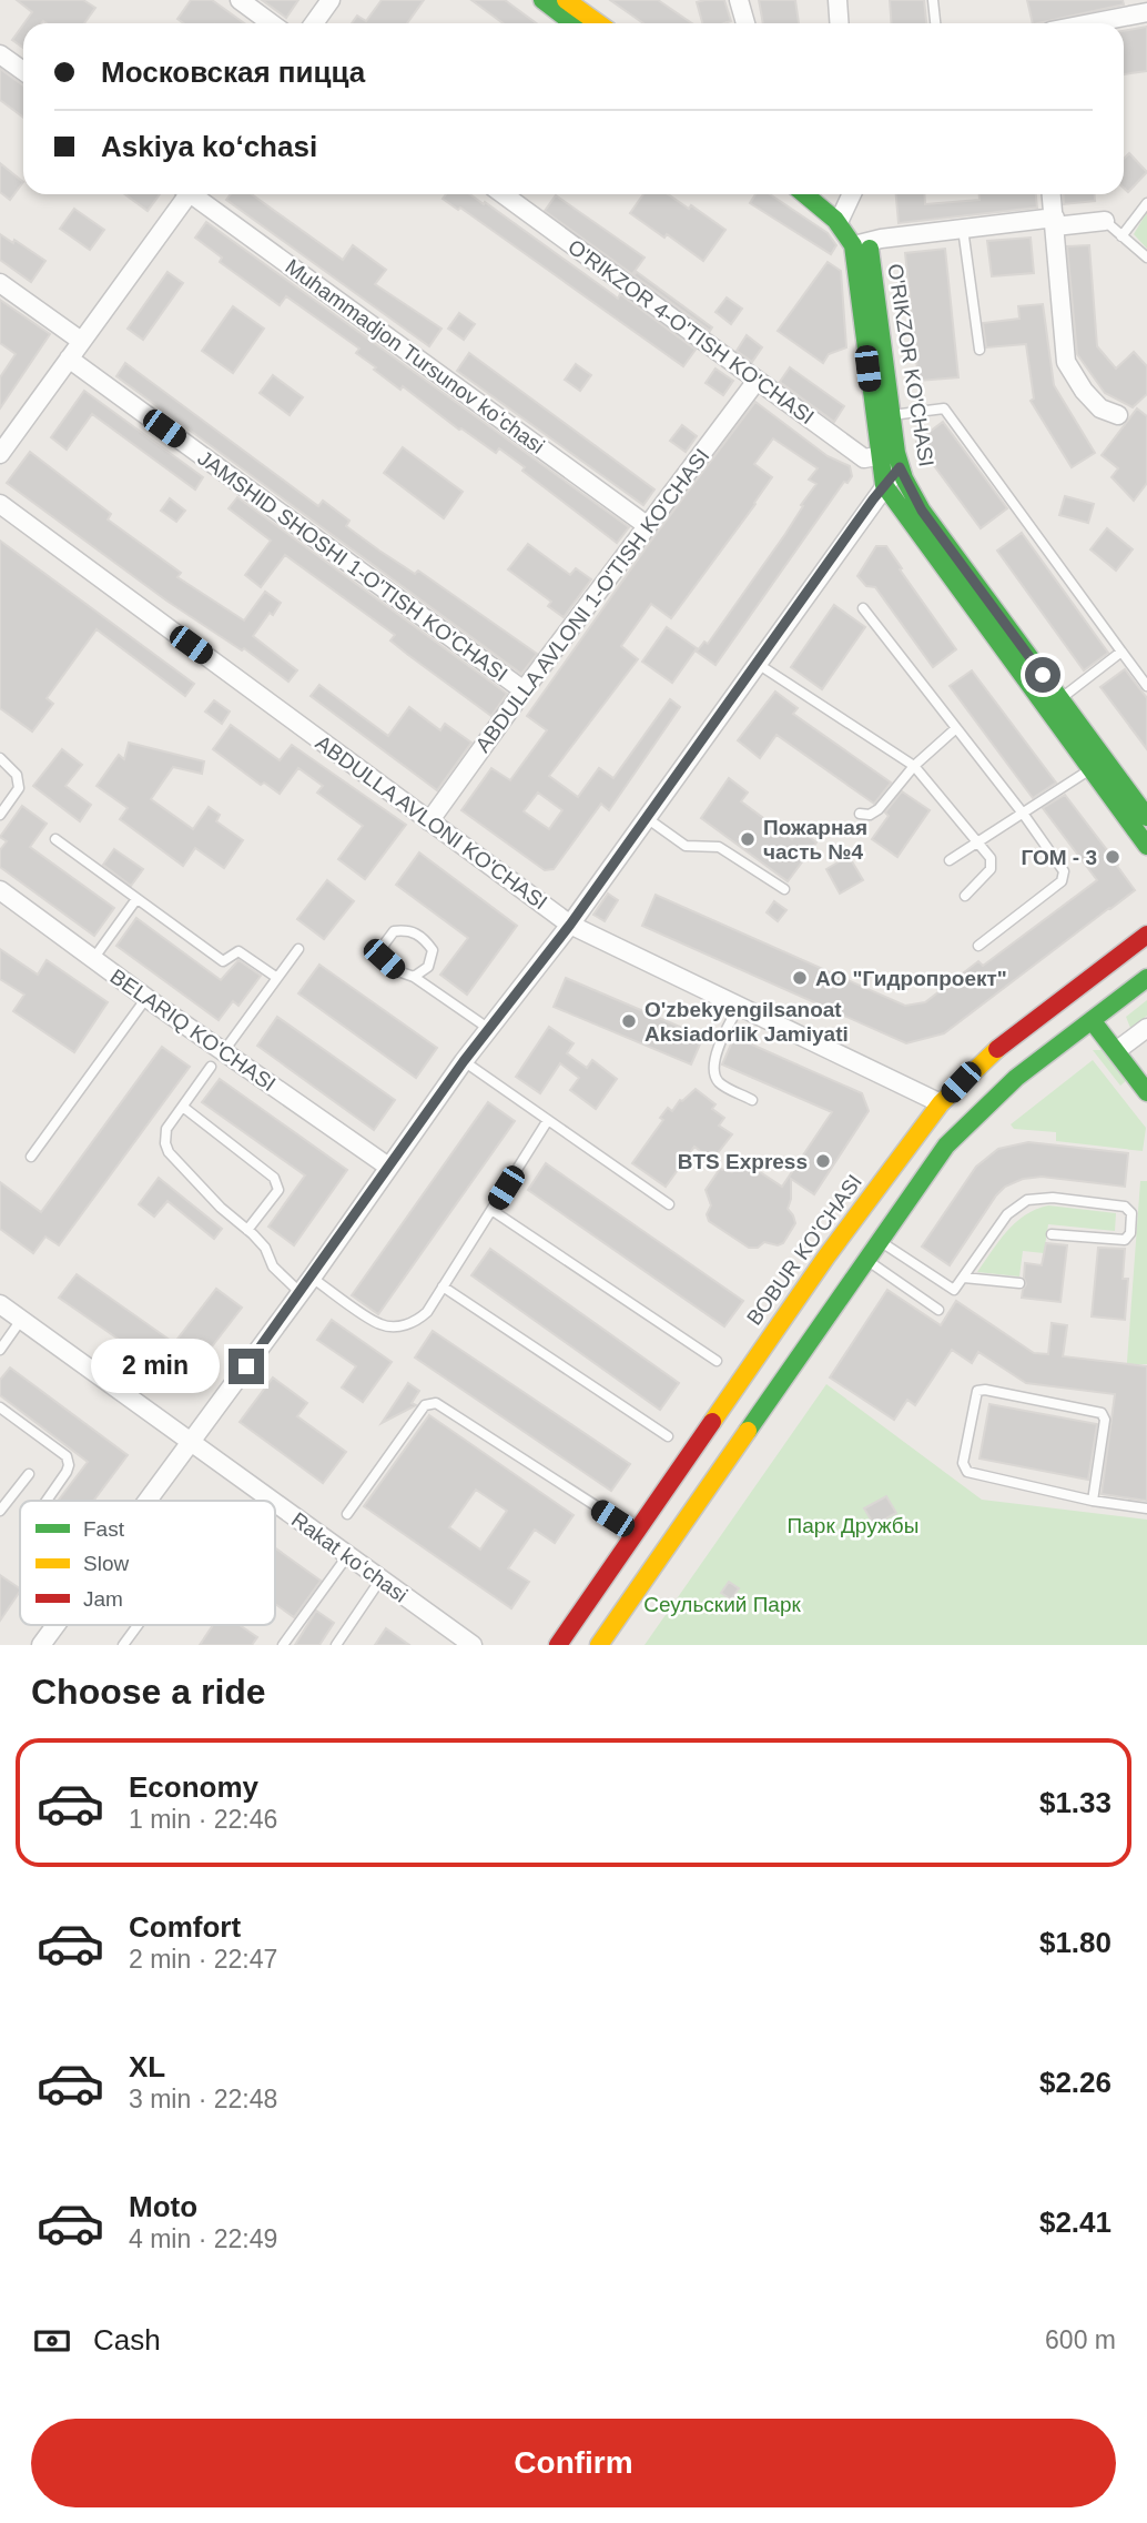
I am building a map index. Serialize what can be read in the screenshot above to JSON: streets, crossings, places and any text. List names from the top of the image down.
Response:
{
  "streets": {
    "main road": ["O'RIKZOR KO'CHASI", "BOBUR KO'CHASI"],
    "street": [
      "O'RIKZOR 4-O'TISH KO'CHASI",
      "Muhammadjon Tursunov koʻchasi",
      "JAMSHID SHOSHI 1-O'TISH KO'CHASI",
      "ABDULLA AVLONI 1-O'TISH KO'CHASI",
      "ABDULLA AVLONI KO'CHASI",
      "BELARIQ KO'CHASI",
      "Rakat koʻchasi"
    ]
  },
  "crossings": [
    ["O'RIKZOR 4-O'TISH KO'CHASI", "O'RIKZOR KO'CHASI"],
    ["O'RIKZOR 4-O'TISH KO'CHASI", "ABDULLA AVLONI 1-O'TISH KO'CHASI"],
    ["Muhammadjon Tursunov koʻchasi", "ABDULLA AVLONI 1-O'TISH KO'CHASI"],
    ["JAMSHID SHOSHI 1-O'TISH KO'CHASI", "ABDULLA AVLONI 1-O'TISH KO'CHASI"],
    ["ABDULLA AVLONI 1-O'TISH KO'CHASI", "ABDULLA AVLONI KO'CHASI"],
    ["ABDULLA AVLONI KO'CHASI", "BOBUR KO'CHASI"]
  ],
  "parks": ["Парк Дружбы", "Сеульский Парк"],
  "places": [
    "Пожарная часть №4",
    "ГОМ - 3",
    "АО \"Гидропроект\"",
    "O'zbekyengilsanoat Aksiadorlik Jamiyati",
    "BTS Express"
  ],
  "legend": ["Fast", "Slow", "Jam"],
  "page": {
    "banner": ["Московская пицца", "Askiya koʻchasi"],
    "bubble": "2 min",
    "heading": "Choose a ride",
    "list": [
      {
        "name": "Economy",
        "note": "1 min · 22:46",
        "value": "$1.33"
      },
      {
        "name": "Comfort",
        "note": "2 min · 22:47",
        "value": "$1.80"
      },
      {
        "name": "XL",
        "note": "3 min · 22:48",
        "value": "$2.26"
      },
      {
        "name": "Moto",
        "note": "4 min · 22:49",
        "value": "$2.41"
      }
    ],
    "pay": ["Cash", "600 m"],
    "buttons": "Confirm"
  }
}
